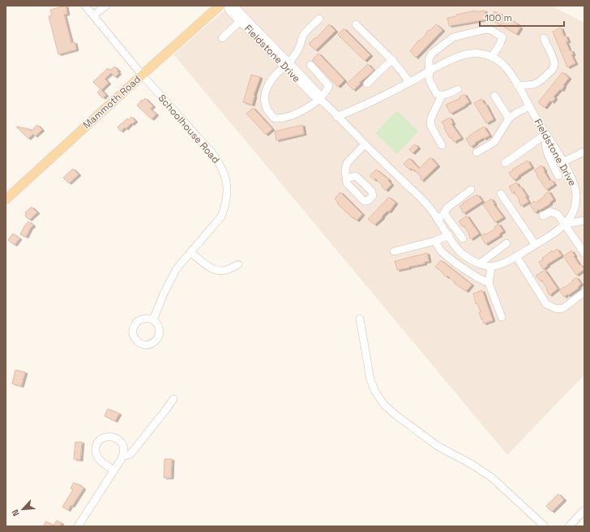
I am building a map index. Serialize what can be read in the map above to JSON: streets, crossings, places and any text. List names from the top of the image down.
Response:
{
  "streets": {
    "main road": ["Mammoth Road"],
    "street": ["Fieldstone Drive", "Schoolhouse Road"]
  },
  "crossings": [
    ["Mammoth Road", "Schoolhouse Road"]
  ],
  "scale_bar": "100 m",
  "north": "bottom left"
}
